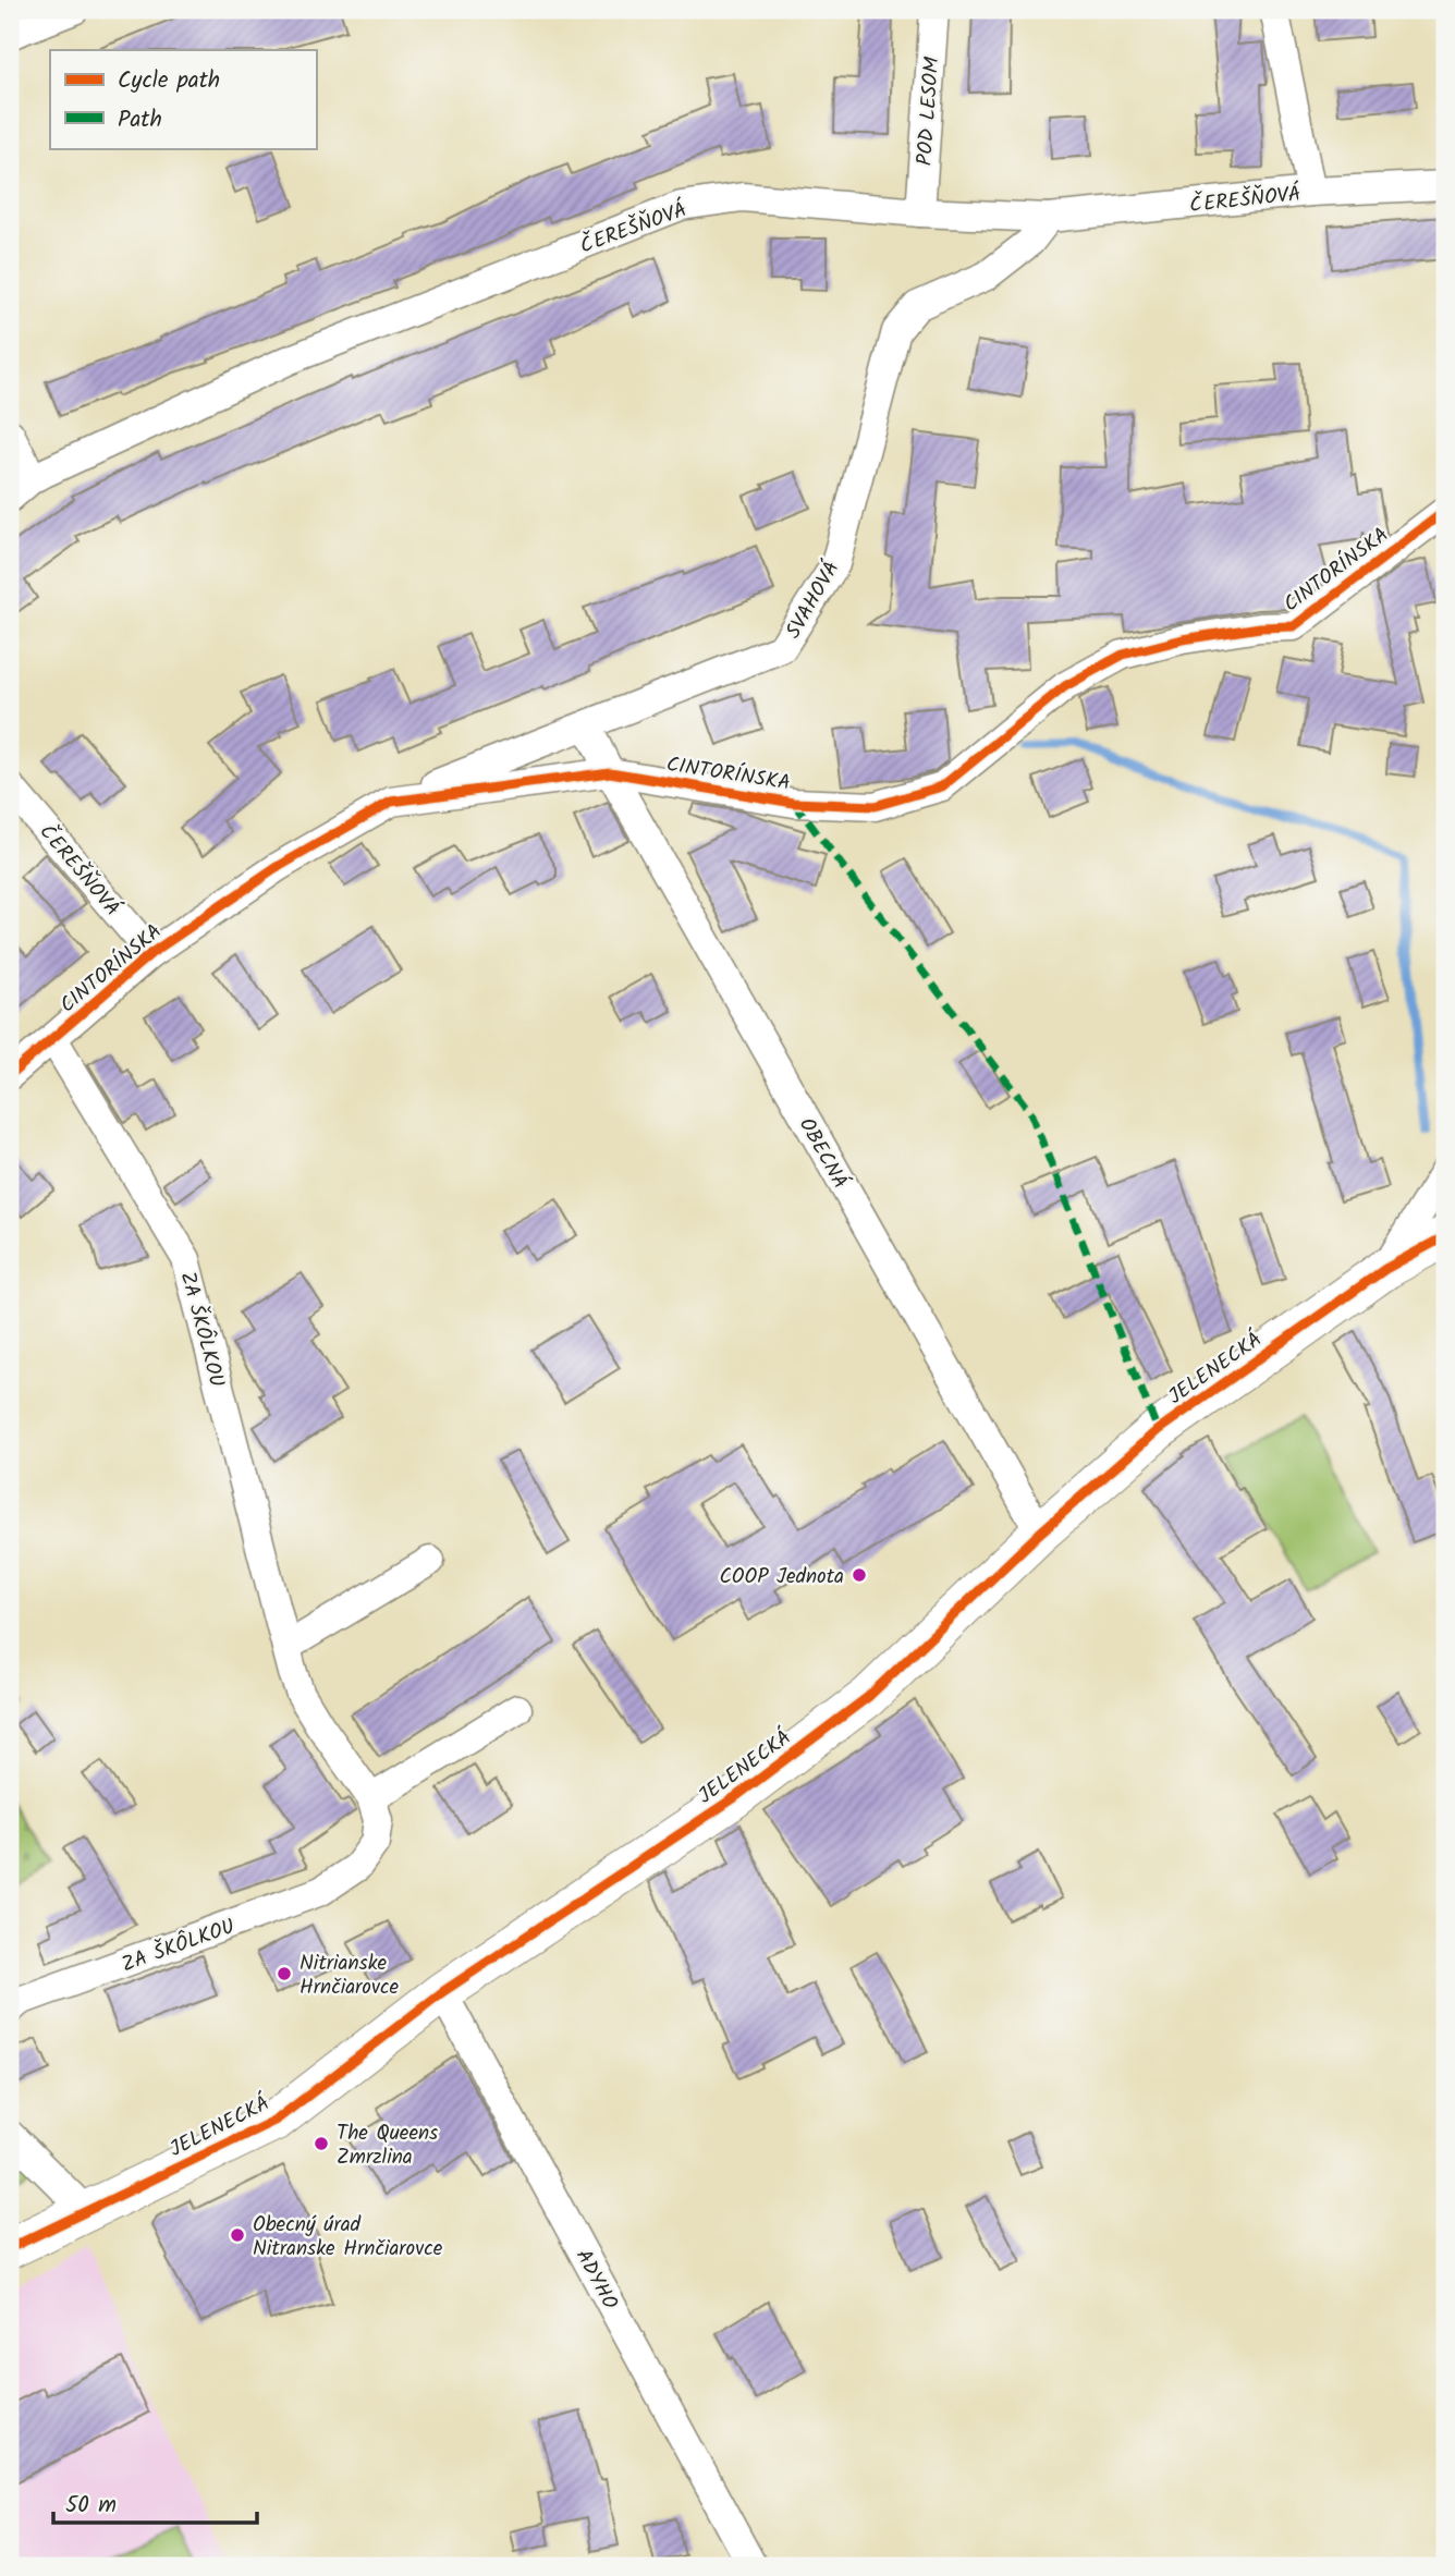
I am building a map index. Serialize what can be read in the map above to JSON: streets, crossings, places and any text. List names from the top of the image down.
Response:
{
  "streets": {
    "street": [
      "POD LESOM",
      "ČEREŠŇOVÁ",
      "CINTORÍNSKA",
      "SVAHOVÁ",
      "OBECNÁ",
      "ZA ŠKÔLKOU",
      "JELENECKÁ",
      "ADYHO"
    ]
  },
  "crossings": [
    ["POD LESOM", "ČEREŠŇOVÁ"],
    ["ČEREŠŇOVÁ", "CINTORÍNSKA"],
    ["ČEREŠŇOVÁ", "SVAHOVÁ"],
    ["CINTORÍNSKA", "SVAHOVÁ"],
    ["CINTORÍNSKA", "OBECNÁ"],
    ["CINTORÍNSKA", "ZA ŠKÔLKOU"],
    ["SVAHOVÁ", "OBECNÁ"],
    ["OBECNÁ", "JELENECKÁ"],
    ["JELENECKÁ", "ADYHO"]
  ],
  "places": [
    "COOP Jednota",
    "Nitrianske Hrnčiarovce",
    "The Queens Zmrzlina",
    "Obecný úrad Nitranske Hrnčiarovce"
  ],
  "legend": ["Cycle path", "Path"],
  "scale_bar": "50 m"
}
